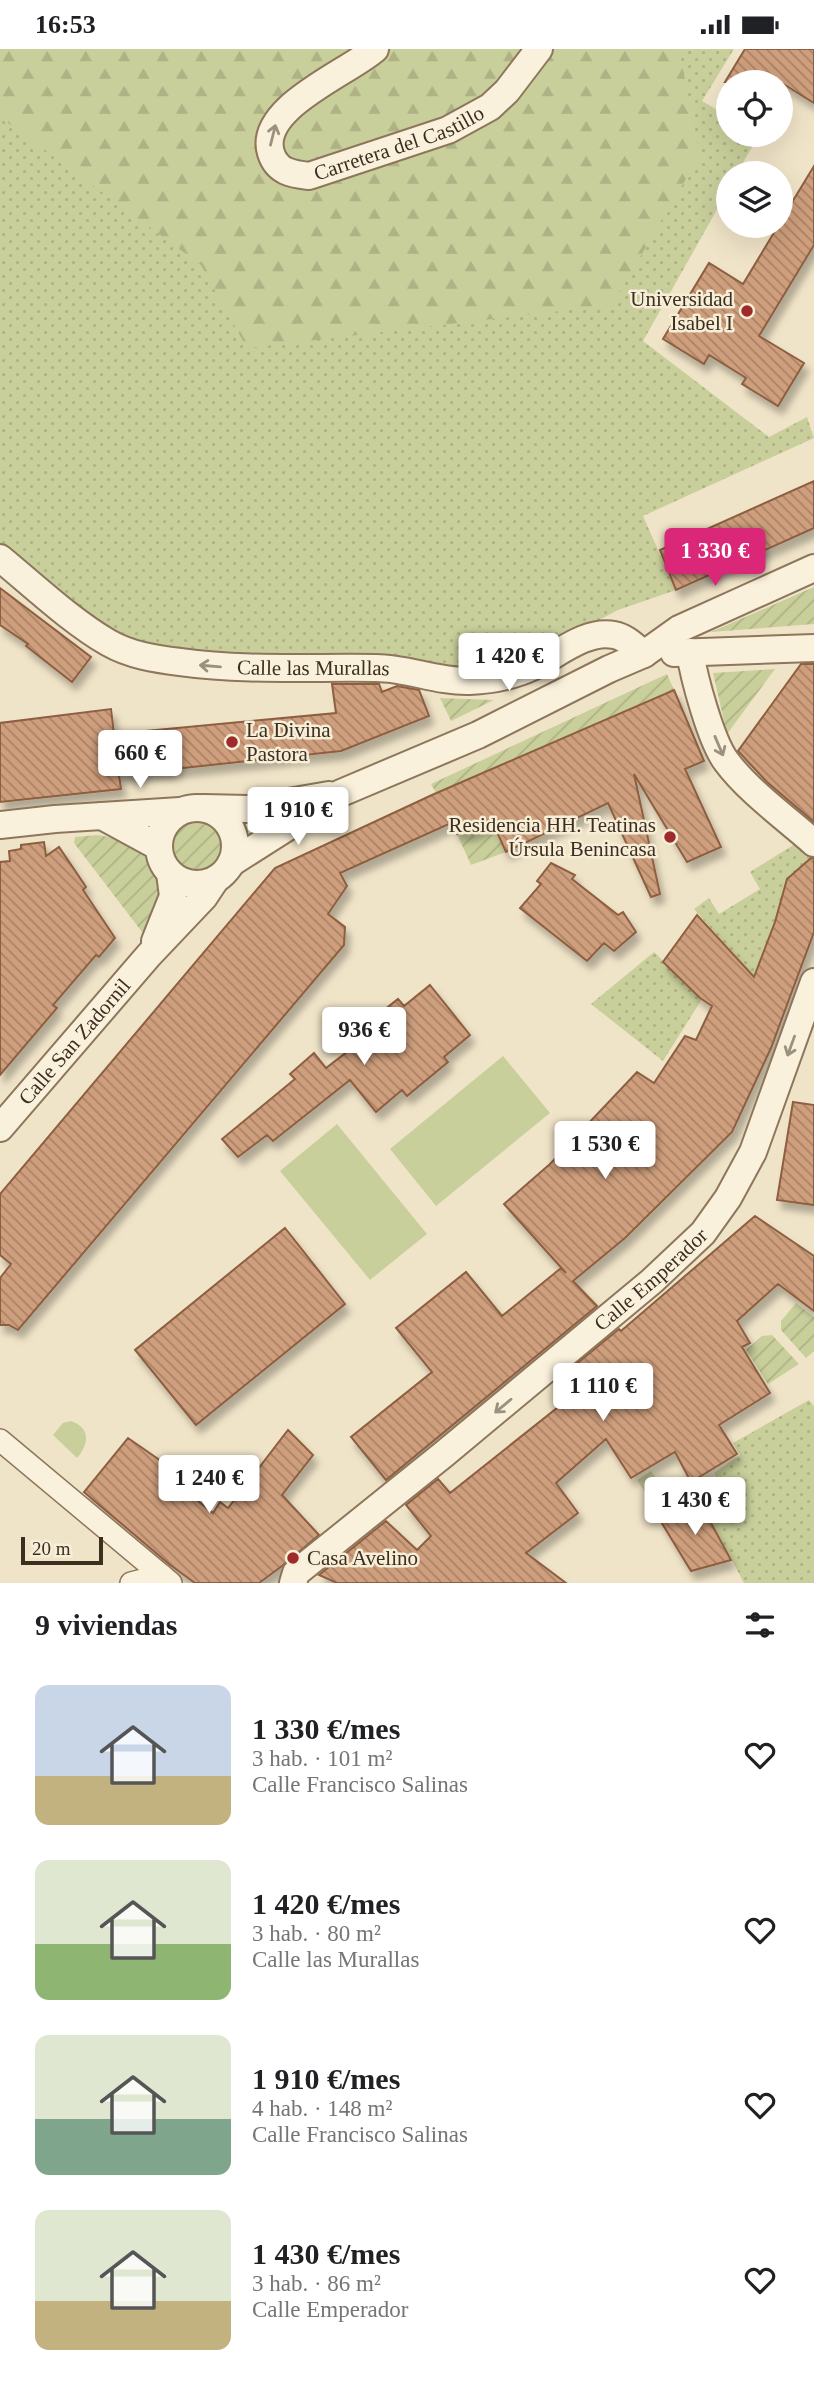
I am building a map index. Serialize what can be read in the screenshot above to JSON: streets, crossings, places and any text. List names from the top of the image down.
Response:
{
  "streets": {
    "street": [
      "Carretera del Castillo",
      "Calle las Murallas",
      "Calle San Zadornil",
      "Calle Emperador"
    ]
  },
  "one_way": ["Calle Emperador"],
  "places": [
    "Universidad Isabel I",
    "La Divina Pastora",
    "Residencia HH. Teatinas Úrsula Benincasa",
    "Casa Avelino"
  ],
  "scale_bar": "20 m",
  "page": {
    "status": "16:53",
    "price": [
      "1 330 €",
      "1 420 €",
      "660 €",
      "1 910 €",
      "936 €",
      "1 530 €",
      "1 110 €",
      "1 240 €",
      "1 430 €"
    ],
    "scale": "20 m",
    "heading": "9 viviendas",
    "list": [
      {
        "name": "1 330 €/mes",
        "note": "3 hab. · 101 m² · Calle Francisco Salinas"
      },
      {
        "name": "1 420 €/mes",
        "note": "3 hab. · 80 m² · Calle las Murallas"
      },
      {
        "name": "1 910 €/mes",
        "note": "4 hab. · 148 m² · Calle Francisco Salinas"
      },
      {
        "name": "1 430 €/mes",
        "note": "3 hab. · 86 m² · Calle Emperador"
      }
    ]
  }
}
